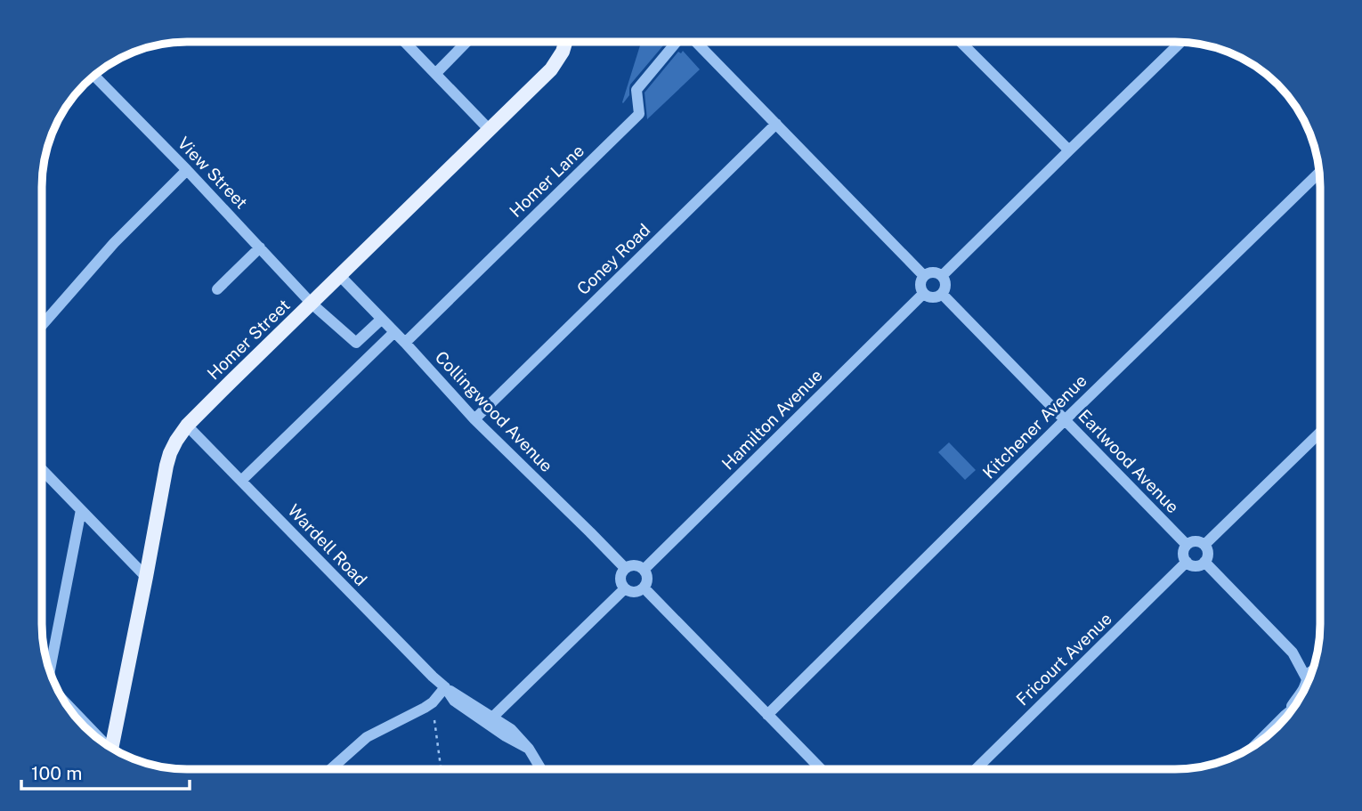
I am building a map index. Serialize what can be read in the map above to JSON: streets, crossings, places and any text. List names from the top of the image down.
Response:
{
  "streets": {
    "main road": ["Homer Street"],
    "street": [
      "View Street",
      "Homer Lane",
      "Coney Road",
      "Collingwood Avenue",
      "Hamilton Avenue",
      "Kitchener Avenue",
      "Earlwood Avenue",
      "Wardell Road",
      "Fricourt Avenue"
    ]
  },
  "crossings": [
    ["View Street", "Homer Street"],
    ["View Street", "Collingwood Avenue"],
    ["Homer Lane", "Collingwood Avenue"],
    ["Coney Road", "Collingwood Avenue"],
    ["Homer Street", "Collingwood Avenue"],
    ["Homer Street", "Wardell Road"],
    ["Collingwood Avenue", "Hamilton Avenue"],
    ["Hamilton Avenue", "Earlwood Avenue"],
    ["Kitchener Avenue", "Earlwood Avenue"],
    ["Earlwood Avenue", "Fricourt Avenue"]
  ],
  "scale_bar": "100 m"
}
